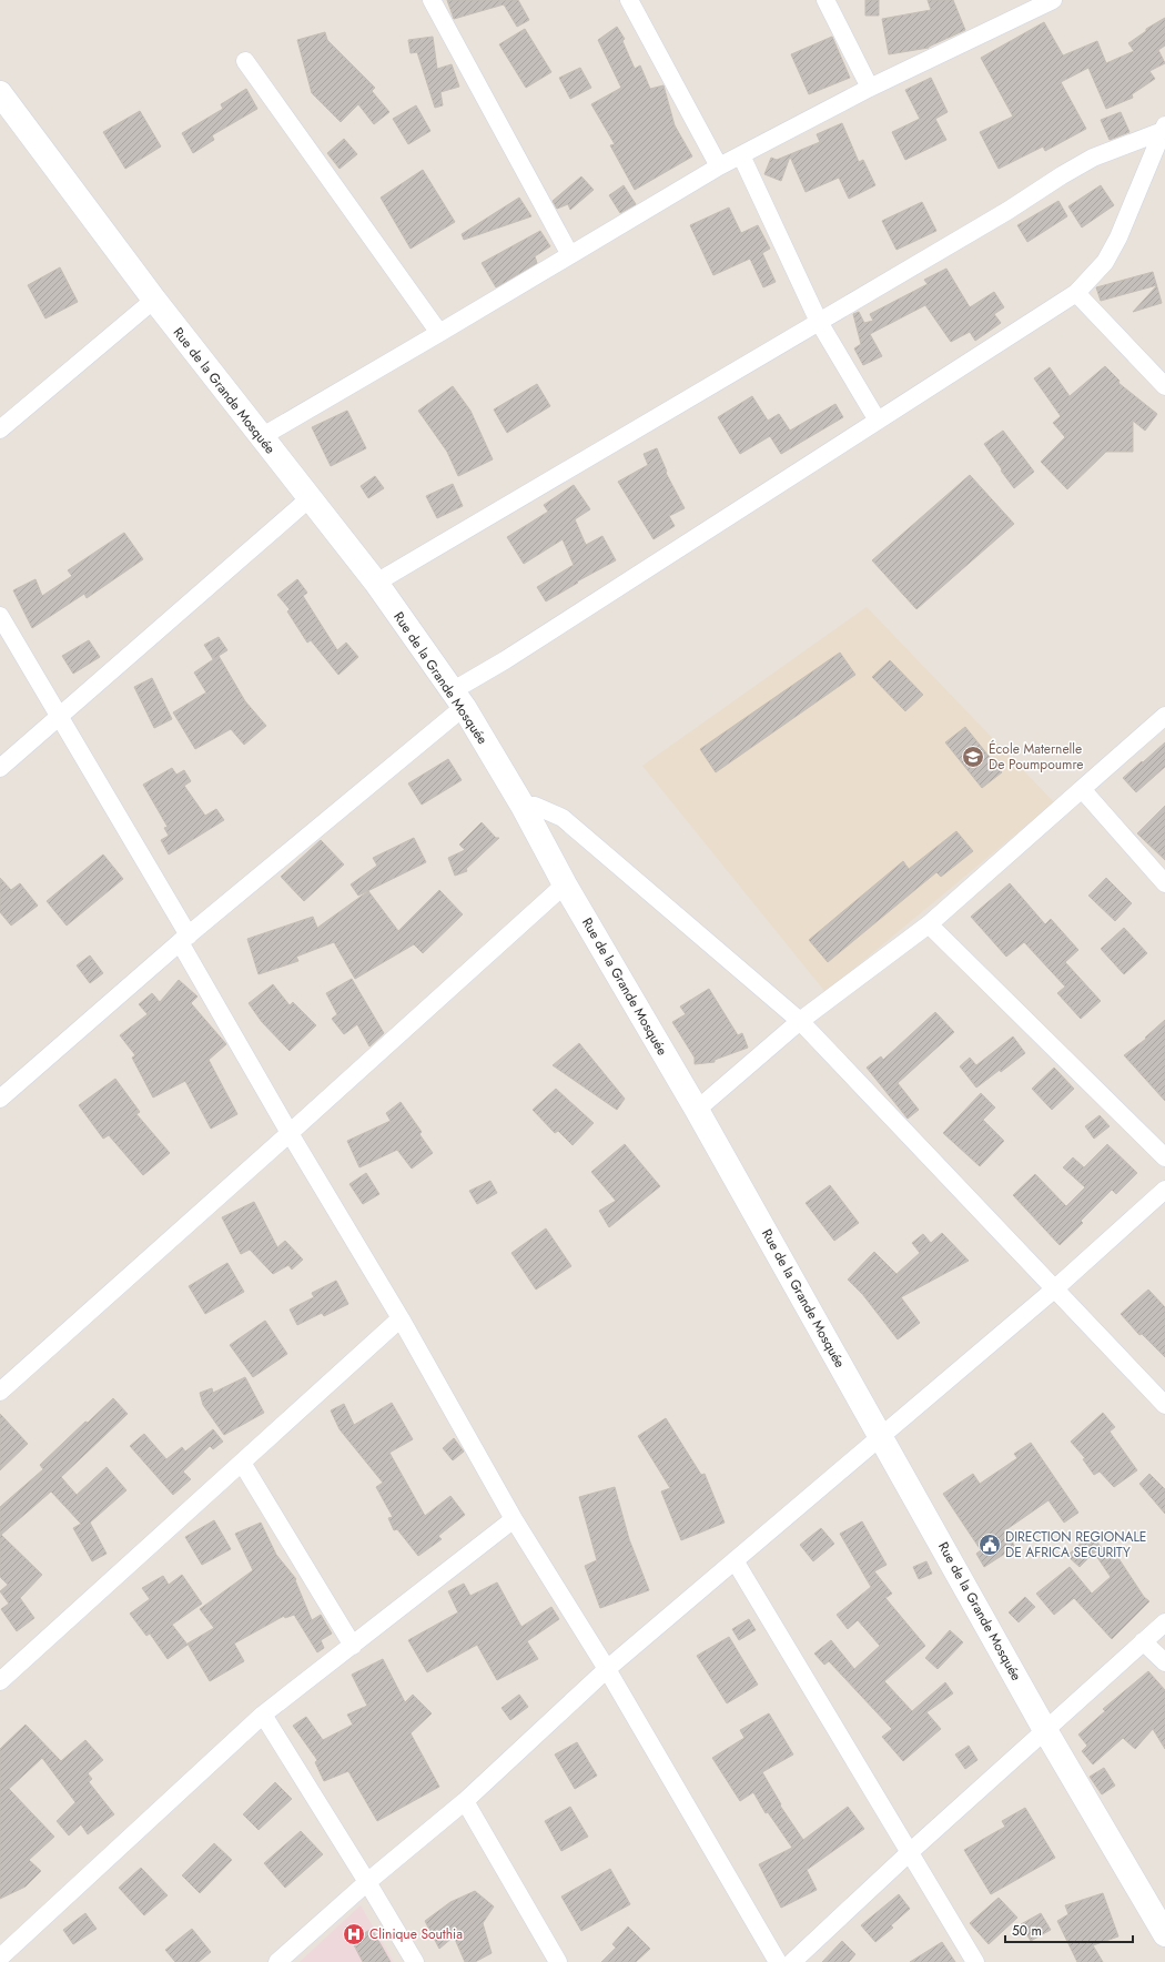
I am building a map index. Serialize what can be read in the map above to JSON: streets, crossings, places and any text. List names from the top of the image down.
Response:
{
  "streets": {
    "street": ["Rue de la Grande Mosquée"]
  },
  "places": {
    "school or university": ["École Maternelle De Poumpoumre"],
    "public building": ["DIRECTION REGIONALE DE AFRICA SECURITY"],
    "hospital": ["Clinique Southia"]
  },
  "scale_bar": "50 m"
}
